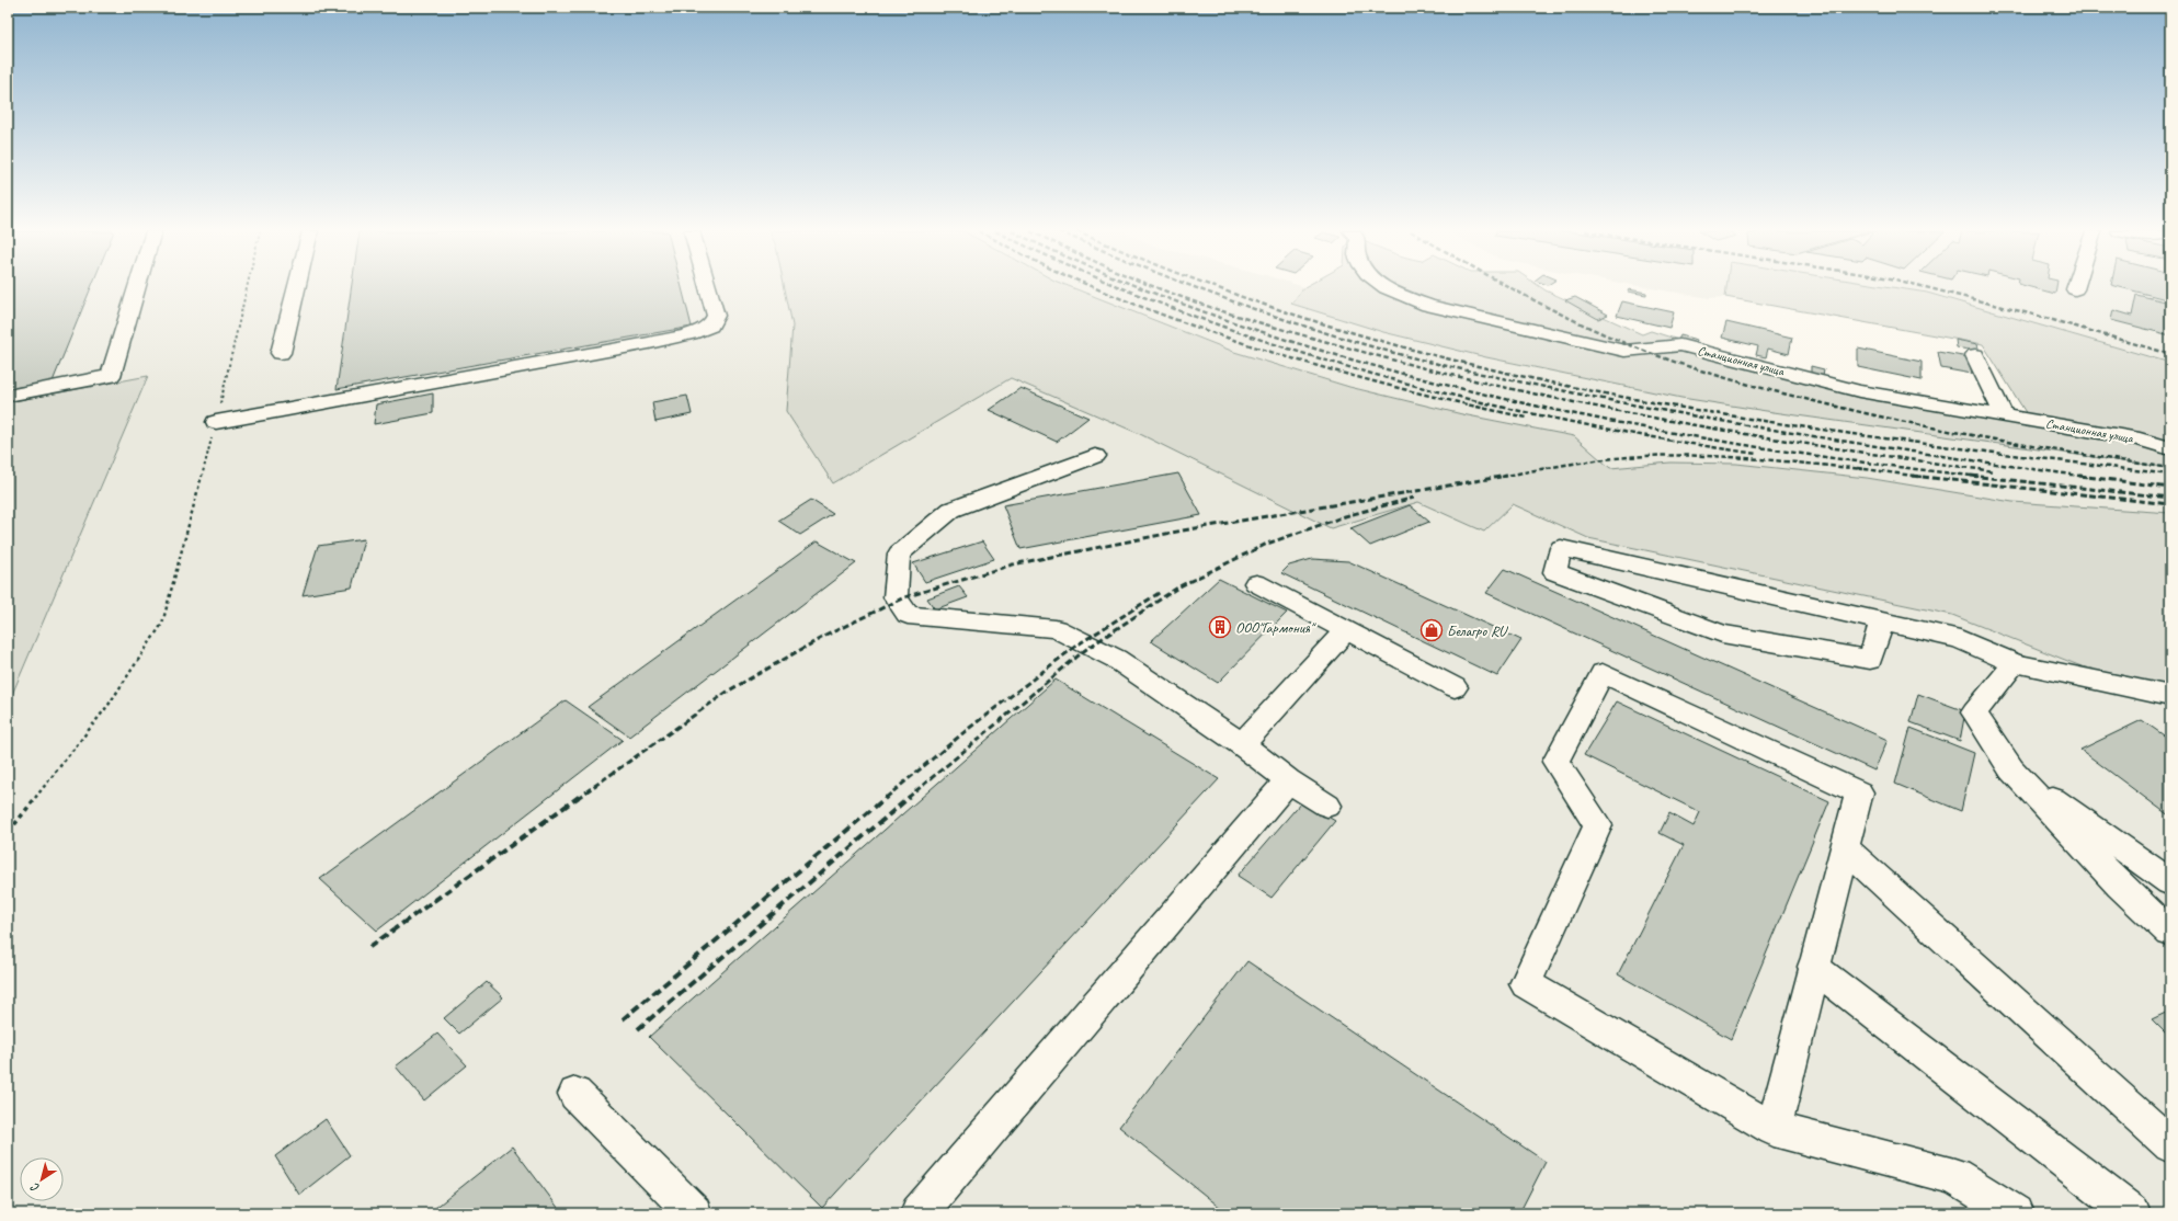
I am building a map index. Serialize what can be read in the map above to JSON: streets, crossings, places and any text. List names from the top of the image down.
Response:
{
  "streets": {
    "street": ["Станционная улица"]
  },
  "places": {
    "building": ["ООО\"Гармония\""],
    "shop": ["Белагро RU"]
  },
  "north": "bottom left"
}
